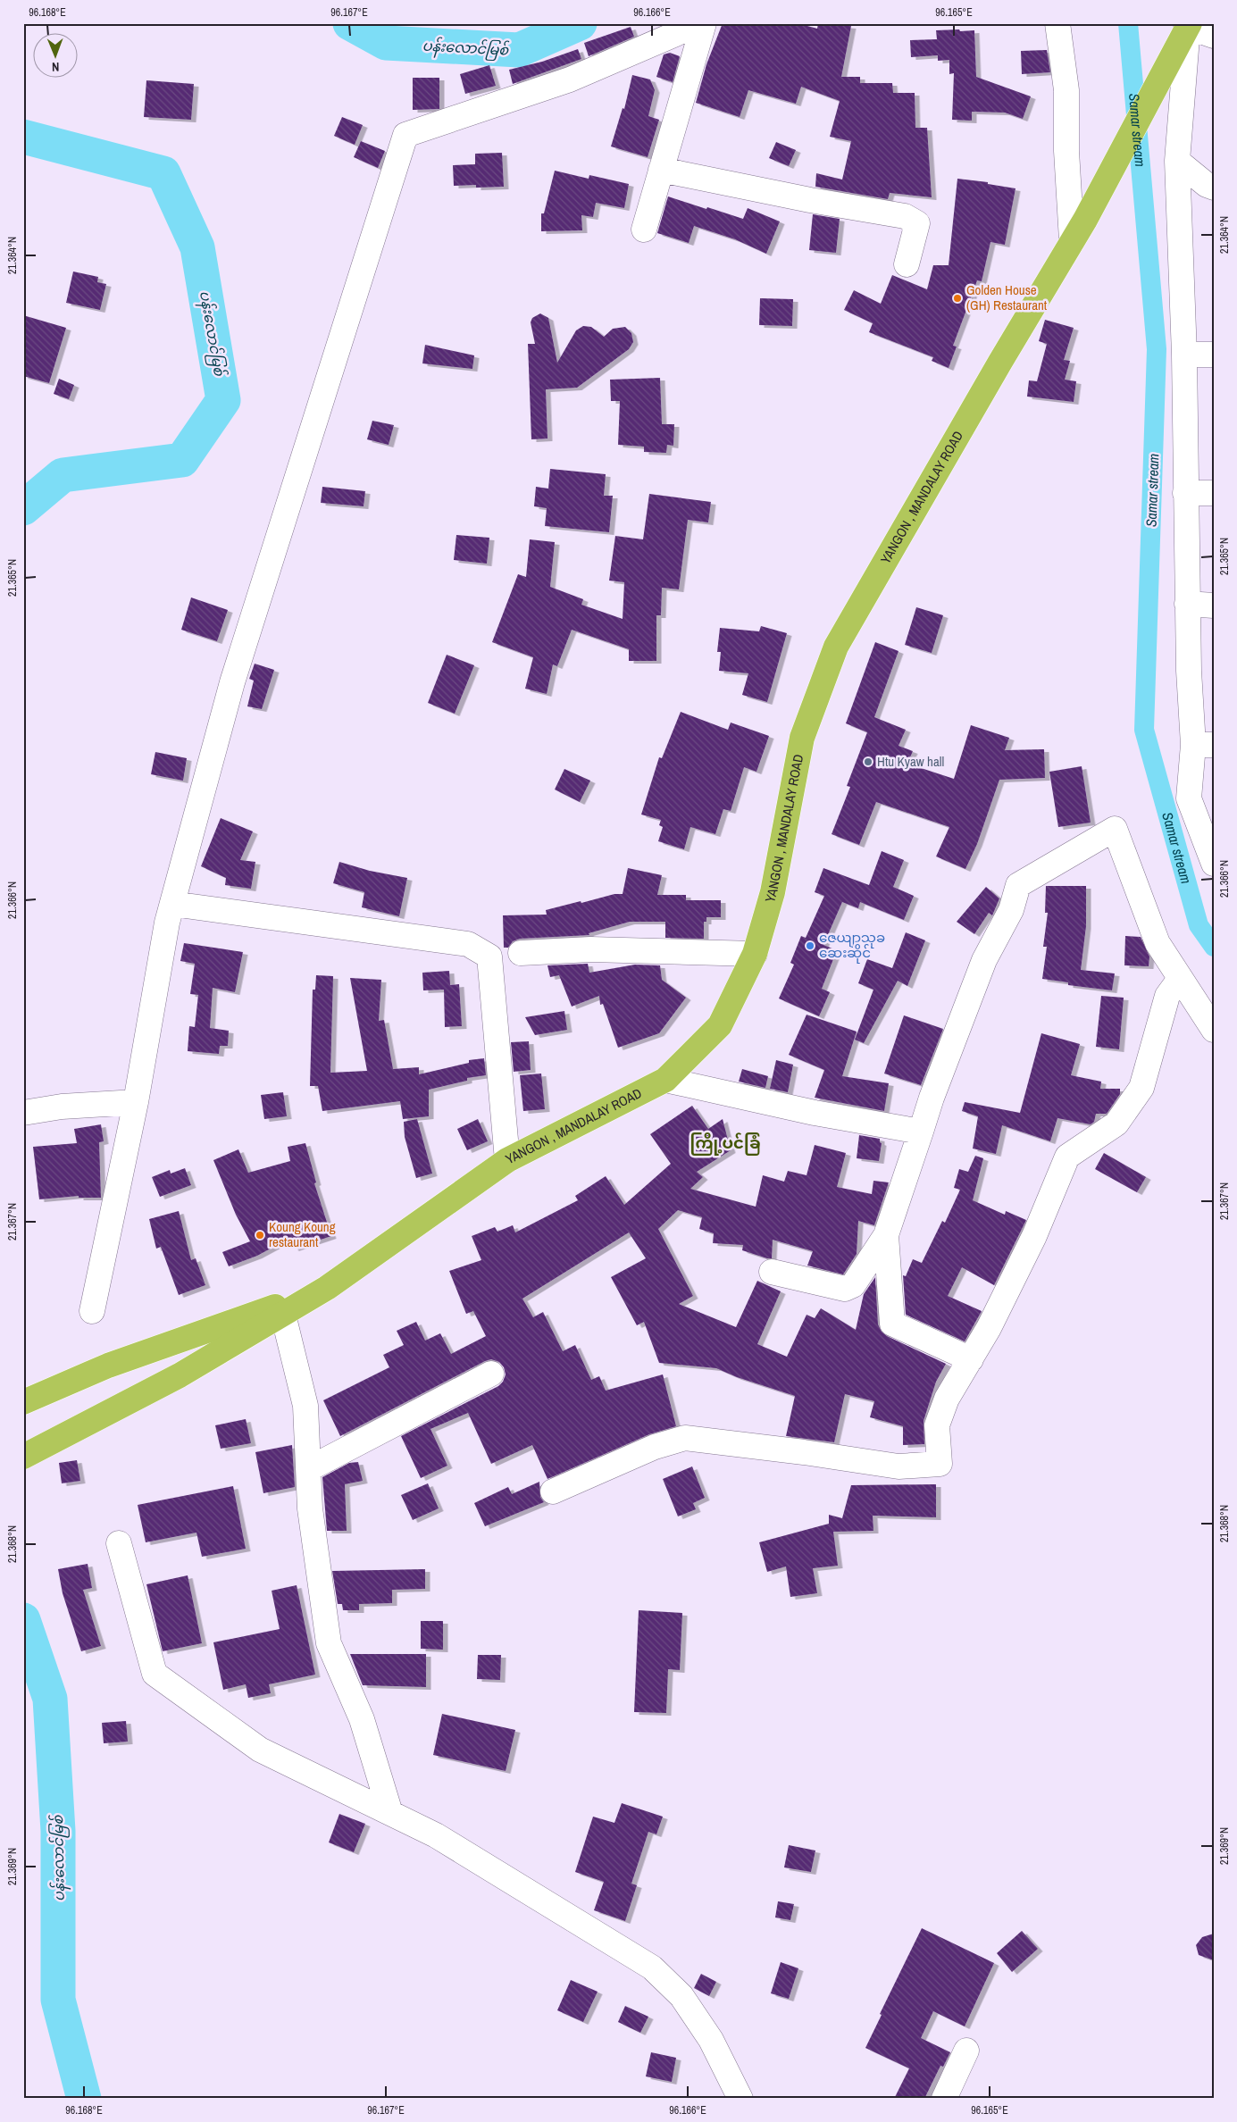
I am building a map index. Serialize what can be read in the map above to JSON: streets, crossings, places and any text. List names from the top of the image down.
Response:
{
  "streets": {
    "highway": ["YANGON , MANDALAY ROAD"]
  },
  "districts": ["ကြို့ပင်ခြံ"],
  "water": ["ပန်းလောင်မြစ်", "Samar stream"],
  "places": [
    "Golden House (GH) Restaurant",
    "Htu Kyaw hall",
    "ဇေယျာသုခ ဆေးဆိုင်",
    "Koung Koung restaurant"
  ],
  "north": "bottom",
  "coordinates": [
    "96.168°E",
    "96.167°E",
    "96.166°E",
    "96.165°E",
    "21.364°N",
    "21.365°N",
    "21.366°N",
    "21.367°N",
    "21.368°N",
    "21.369°N"
  ]
}
